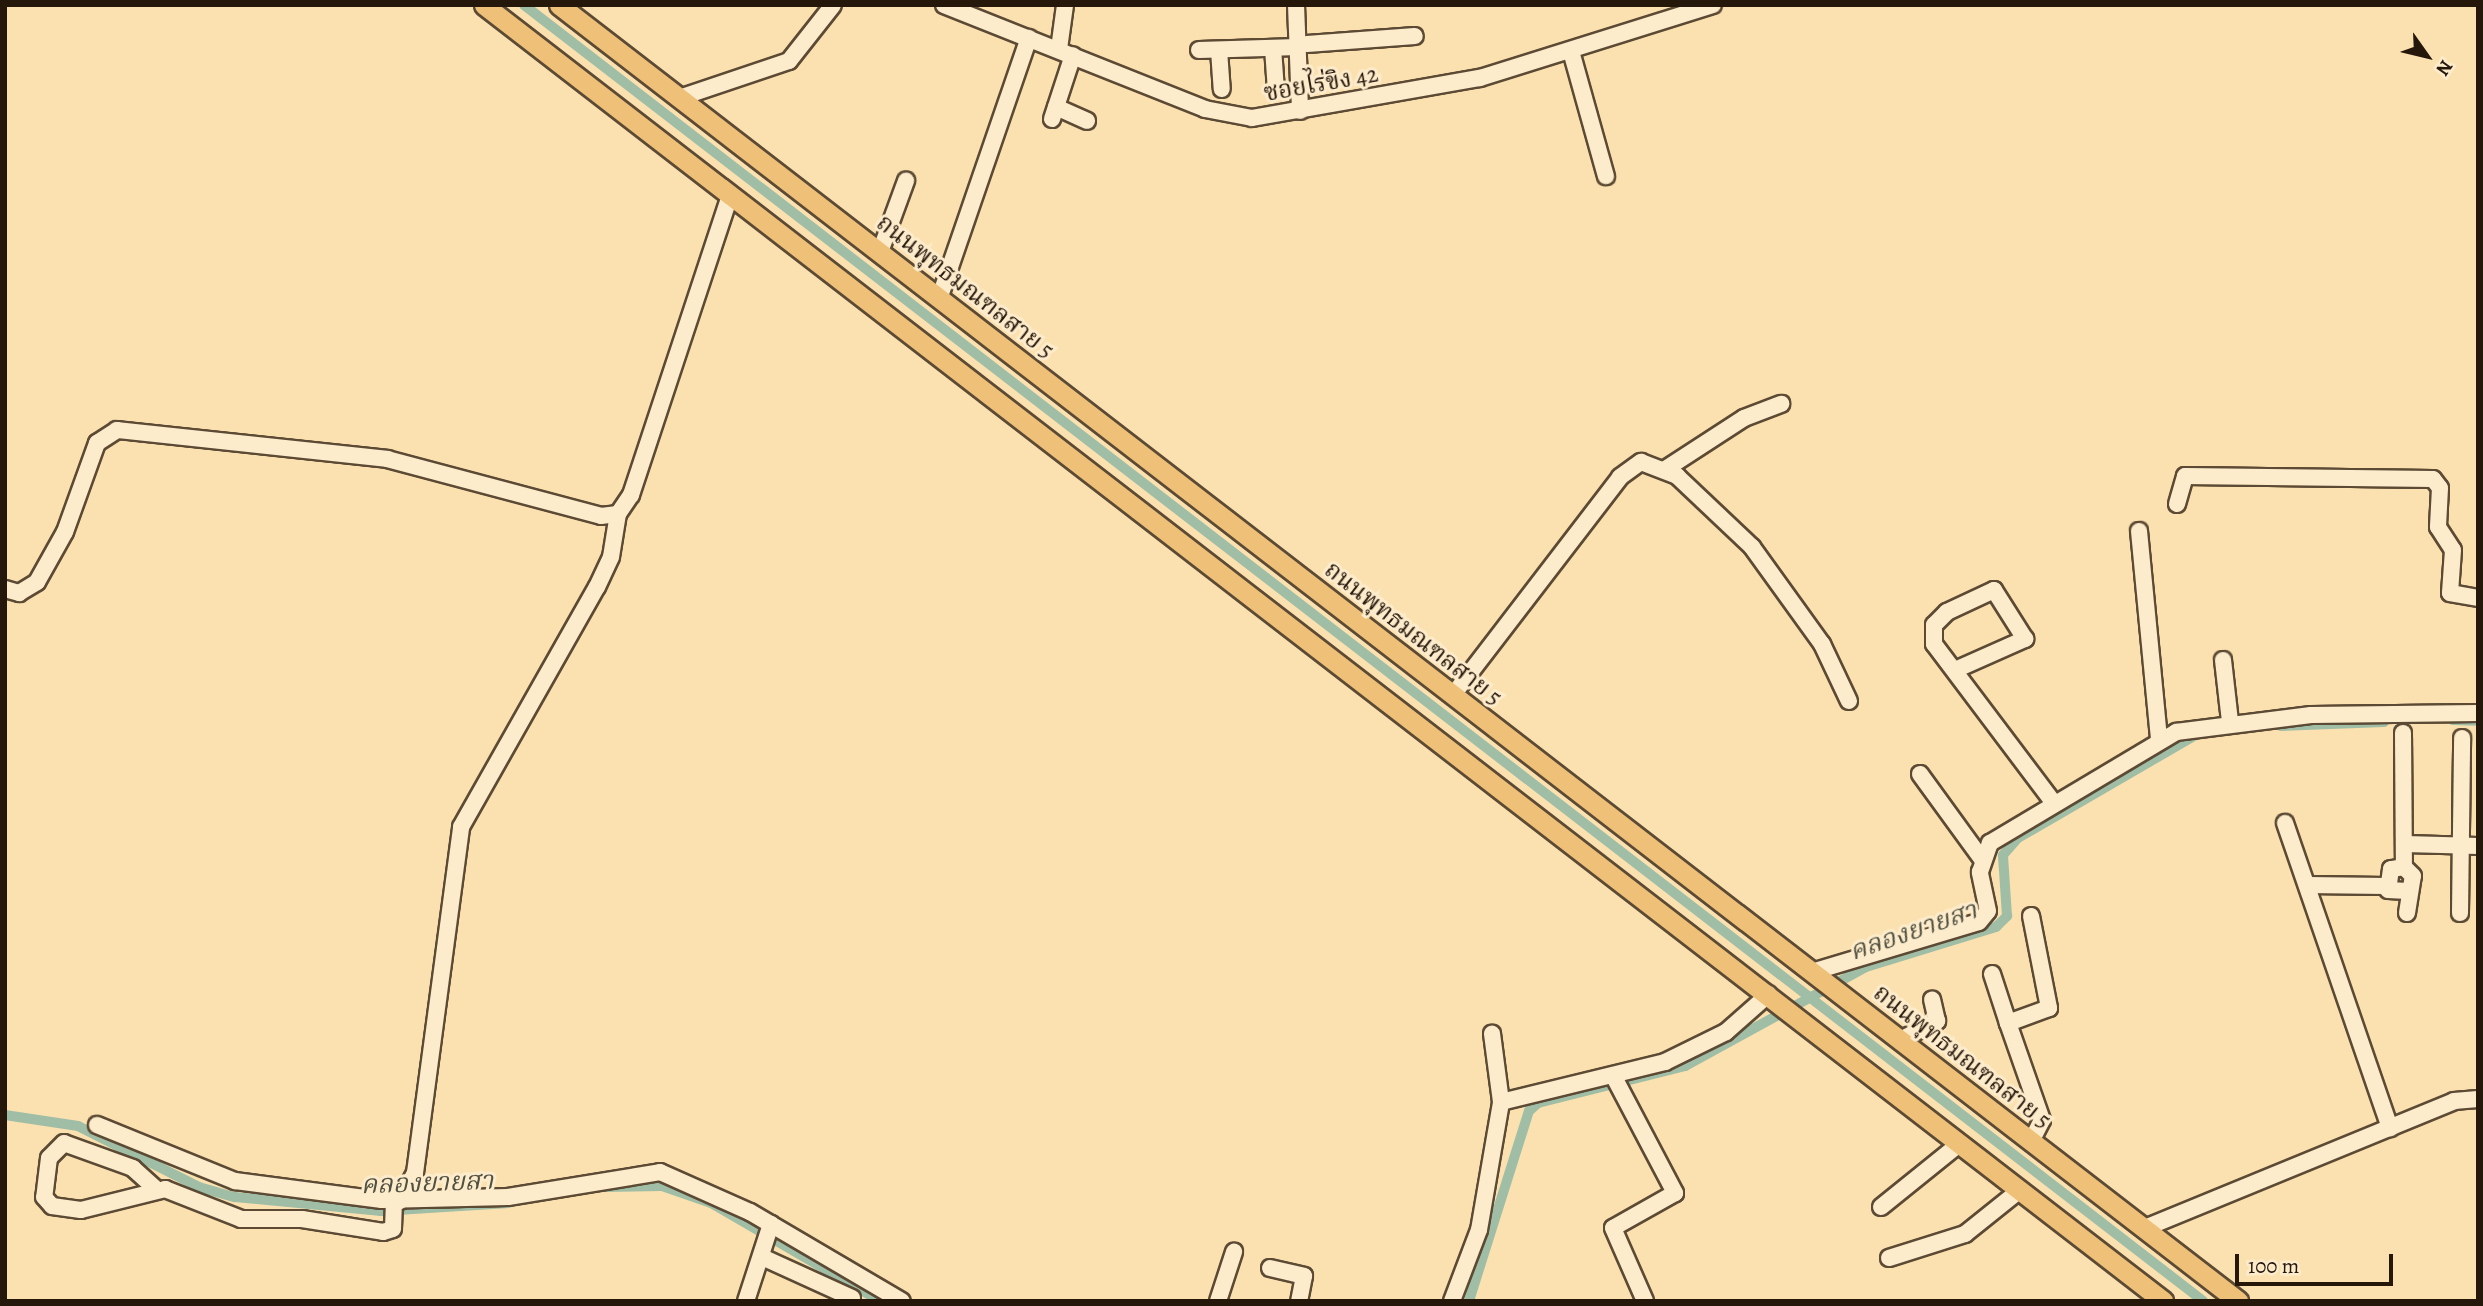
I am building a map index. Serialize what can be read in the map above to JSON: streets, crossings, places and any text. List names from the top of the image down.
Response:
{
  "streets": {
    "main road": ["ถนนพุทธมณฑลสาย 5"],
    "street": ["ซอยไร่ขิง 42"]
  },
  "water": ["คลองยายสา"],
  "scale_bar": "100 m",
  "north": "bottom right"
}
